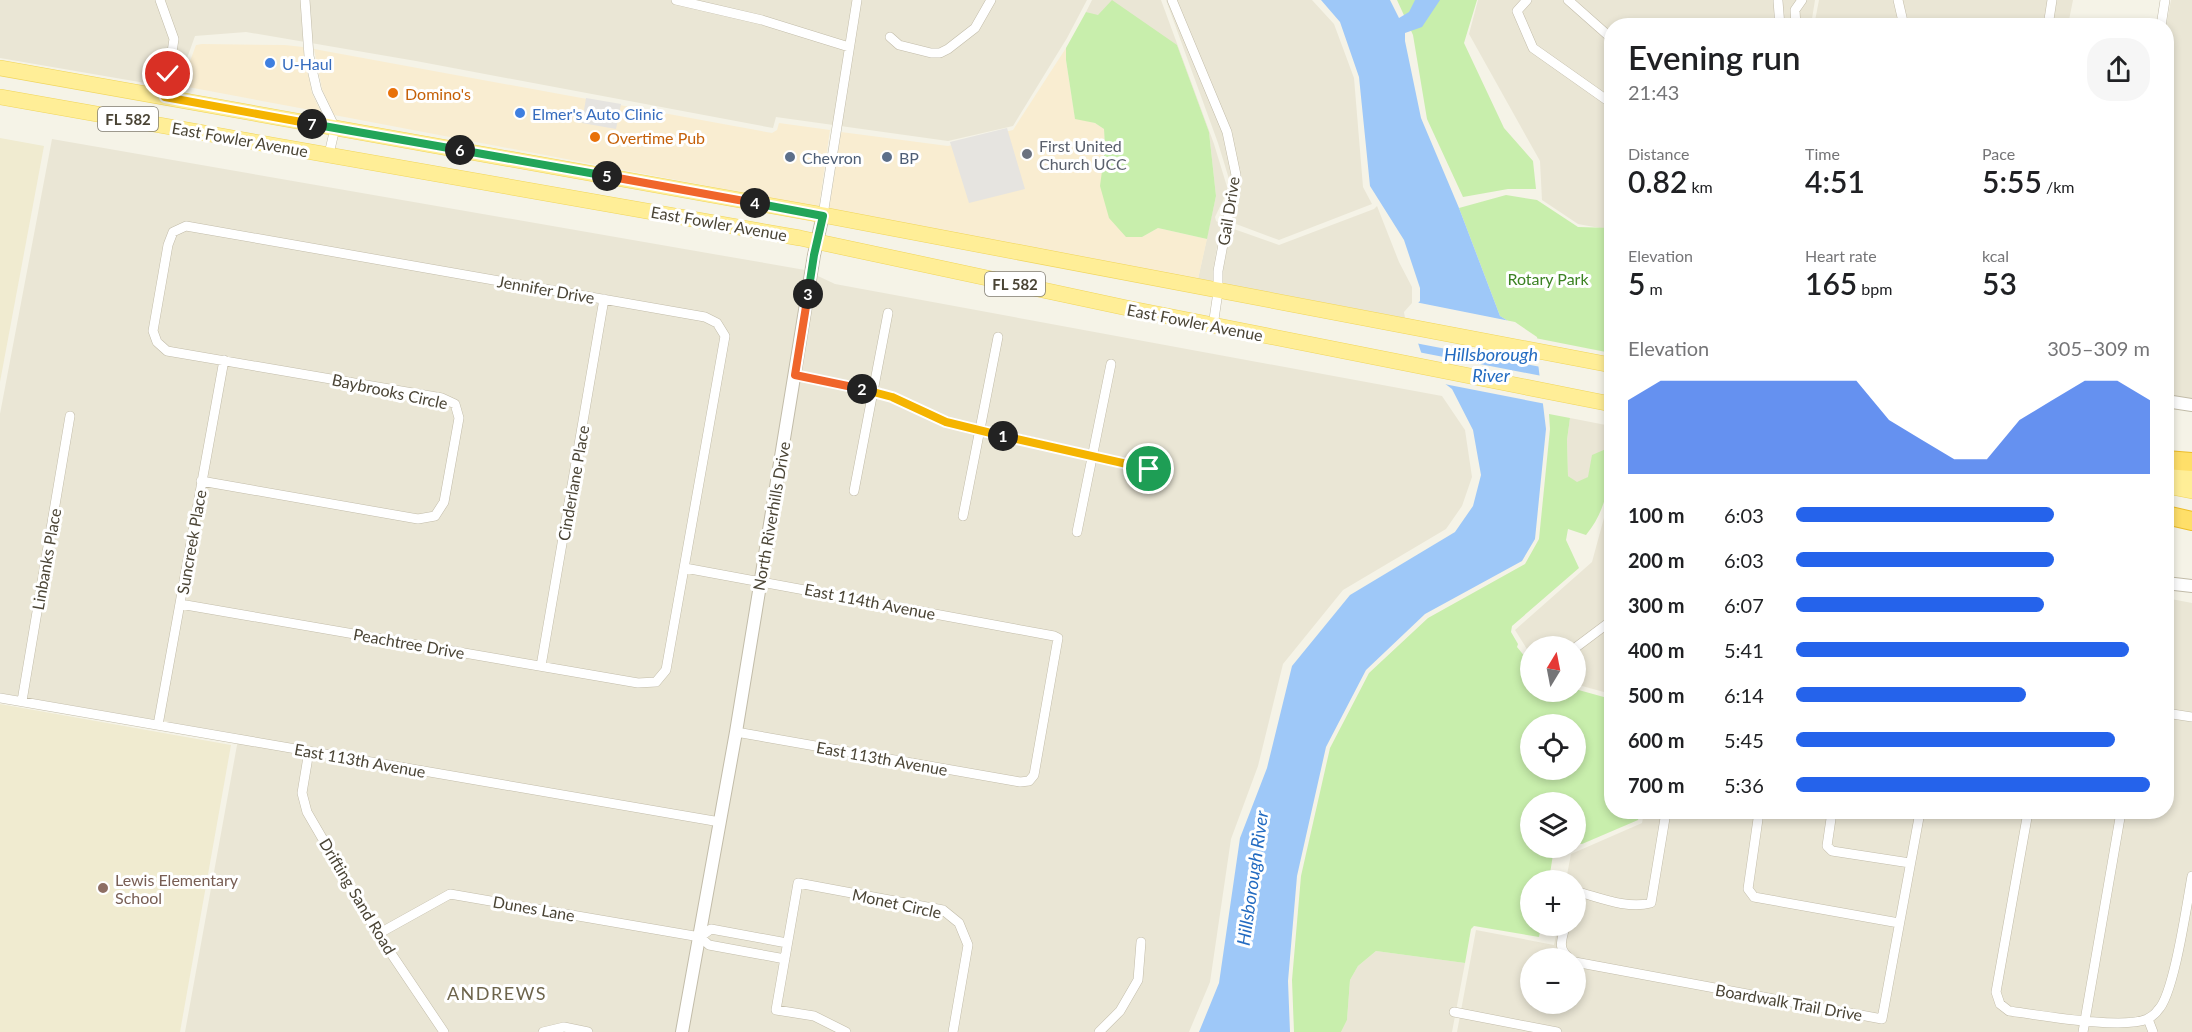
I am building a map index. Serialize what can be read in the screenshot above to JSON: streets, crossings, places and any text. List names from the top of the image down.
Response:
{
  "streets": {
    "main road": ["FL 582", "East Fowler Avenue"],
    "street": [
      "Gail Drive",
      "Jennifer Drive",
      "Baybrooks Circle",
      "Cinderlane Place",
      "North Riverhills Drive",
      "Suncreek Place",
      "Linbanks Place",
      "East 114th Avenue",
      "Peachtree Drive",
      "East 113th Avenue",
      "Drifting Sand Road",
      "Monet Circle",
      "Dunes Lane",
      "Boardwalk Trail Drive"
    ]
  },
  "crossings": [
    ["East Fowler Avenue", "Gail Drive"],
    ["East Fowler Avenue", "North Riverhills Drive"],
    ["Jennifer Drive", "Baybrooks Circle"],
    ["Jennifer Drive", "Cinderlane Place"],
    ["Jennifer Drive", "Suncreek Place"],
    ["Jennifer Drive", "East 114th Avenue"],
    ["Jennifer Drive", "Peachtree Drive"],
    ["Baybrooks Circle", "Suncreek Place"],
    ["Cinderlane Place", "Peachtree Drive"],
    ["North Riverhills Drive", "East 114th Avenue"],
    ["North Riverhills Drive", "East 113th Avenue"],
    ["North Riverhills Drive", "Dunes Lane"],
    ["Suncreek Place", "Peachtree Drive"],
    ["Suncreek Place", "East 113th Avenue"],
    ["Linbanks Place", "East 113th Avenue"],
    ["East 114th Avenue", "East 113th Avenue"],
    ["East 113th Avenue", "Drifting Sand Road"],
    ["Drifting Sand Road", "Dunes Lane"],
    ["Monet Circle", "Dunes Lane"]
  ],
  "districts": ["ANDREWS"],
  "water": ["Hillsborough River"],
  "parks": ["Rotary Park"],
  "places": [
    "U-Haul",
    "Domino's",
    "Elmer's Auto Clinic",
    "Overtime Pub",
    "First United Church UCC",
    "Chevron",
    "BP",
    "Lewis Elementary School"
  ],
  "north": "top",
  "page": {
    "heading": ["Evening run", "21:43"],
    "pins": [
      "7",
      "6",
      "5",
      "4",
      "3",
      "2",
      "1"
    ],
    "stats": [
      ["Distance", "0.82 km"],
      ["Time", "4:51"],
      ["Pace", "5:55 /km"],
      ["Elevation", "5 m"],
      ["Heart rate", "165 bpm"],
      ["kcal", "53"]
    ],
    "chart": ["Elevation", "305–309 m"],
    "list": [
      {
        "name": "100 m",
        "note": "6:03"
      },
      {
        "name": "200 m",
        "note": "6:03"
      },
      {
        "name": "300 m",
        "note": "6:07"
      },
      {
        "name": "400 m",
        "note": "5:41"
      },
      {
        "name": "500 m",
        "note": "6:14"
      },
      {
        "name": "600 m",
        "note": "5:45"
      },
      {
        "name": "700 m",
        "note": "5:36"
      }
    ],
    "map_buttons": ["+", "−"]
  }
}
